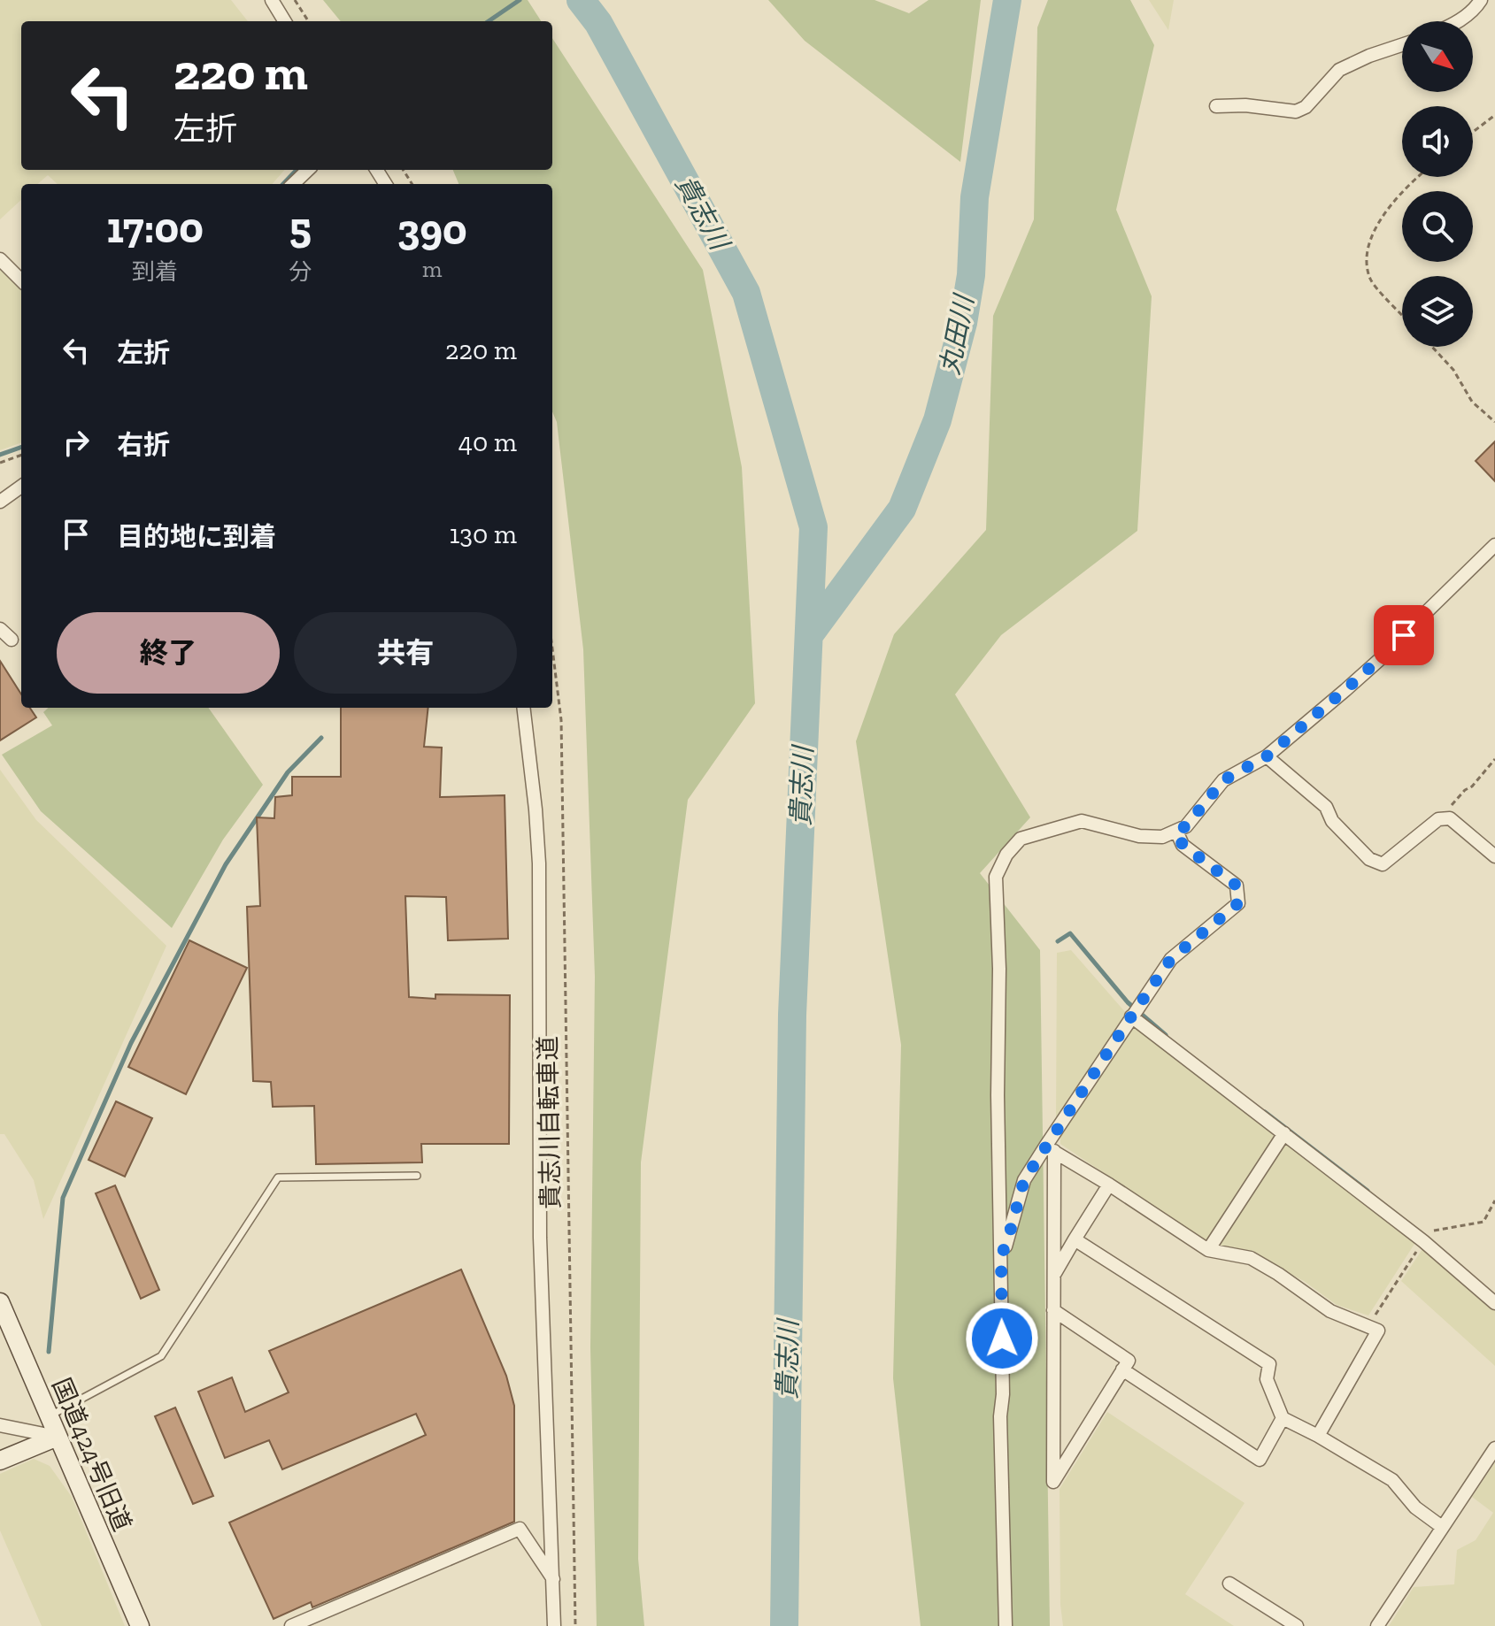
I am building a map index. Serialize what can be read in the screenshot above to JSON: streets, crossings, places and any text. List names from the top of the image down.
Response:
{
  "streets": {
    "street": ["国道424号旧道"],
    "path": ["貴志川自転車道"]
  },
  "water": ["貴志川", "丸田川"],
  "north": "bottom right",
  "page": {
    "turn": ["220 m", "左折"],
    "eta": [
      "17:00",
      "到着",
      "5",
      "分",
      "390",
      "m"
    ],
    "list": [
      {
        "name": "左折",
        "value": "220 m"
      },
      {
        "name": "右折",
        "value": "40 m"
      },
      {
        "name": "目的地に到着",
        "value": "130 m"
      }
    ],
    "buttons": ["終了", "共有"]
  }
}
